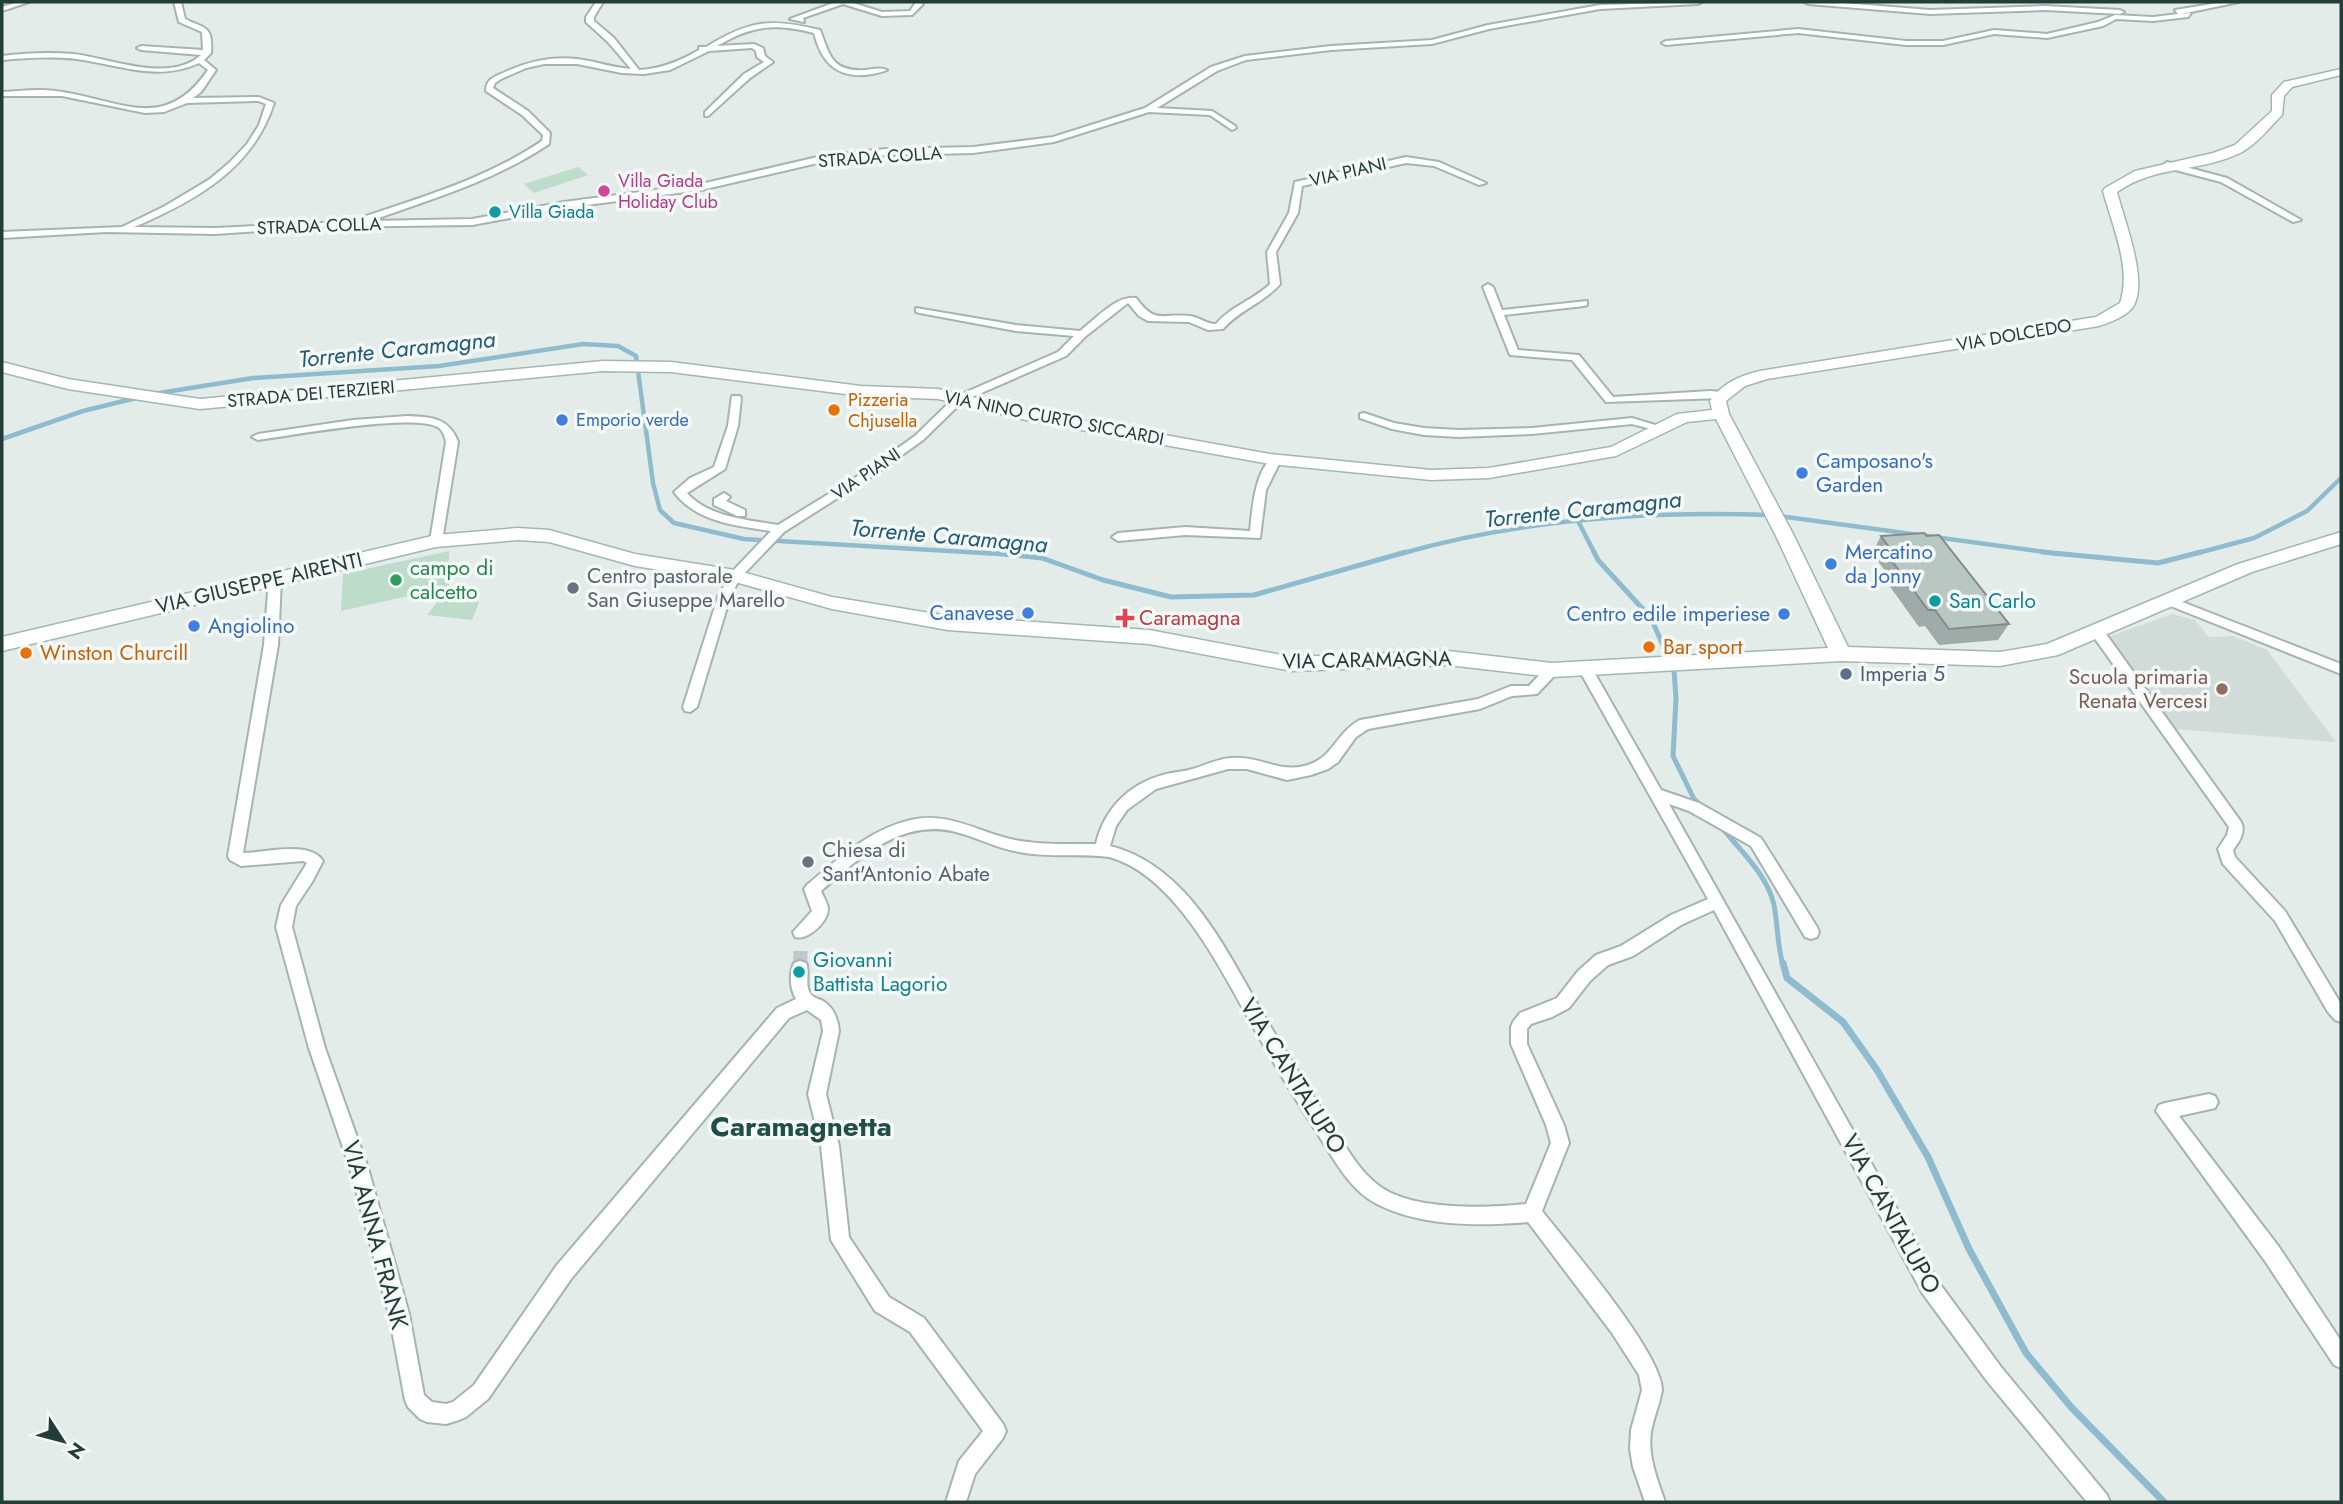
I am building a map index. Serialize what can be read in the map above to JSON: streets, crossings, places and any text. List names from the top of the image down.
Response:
{
  "streets": {
    "main road": [
      "VIA DOLCEDO",
      "STRADA DEI TERZIERI",
      "VIA NINO CURTO SICCARDI",
      "VIA GIUSEPPE AIRENTI",
      "VIA CARAMAGNA"
    ],
    "street": [
      "STRADA COLLA",
      "VIA PIANI",
      "VIA CANTALUPO",
      "VIA ANNA FRANK"
    ]
  },
  "crossings": [
    ["VIA PIANI", "VIA NINO CURTO SICCARDI"],
    ["VIA PIANI", "VIA CARAMAGNA"],
    ["STRADA DEI TERZIERI", "VIA NINO CURTO SICCARDI"],
    ["VIA GIUSEPPE AIRENTI", "VIA CARAMAGNA"],
    ["VIA GIUSEPPE AIRENTI", "VIA ANNA FRANK"],
    ["VIA CARAMAGNA", "VIA CANTALUPO"]
  ],
  "districts": ["Caramagnetta"],
  "water": ["Torrente Caramagna"],
  "places": {
    "other": [
      "Villa Giada Holiday Club",
      "Villa Giada",
      "Pizzeria Chjusella",
      "Emporio verde",
      "Camposano's Garden",
      "Mercatino da Jonny",
      "campo di calcetto",
      "Centro pastorale San Giuseppe Marello",
      "San Carlo",
      "Canavese",
      "Centro edile imperiese",
      "Angiolino",
      "Bar sport",
      "Winston Churcill",
      "Imperia 5",
      "Scuola primaria Renata Vercesi",
      "Chiesa di Sant'Antonio Abate",
      "Giovanni Battista Lagorio"
    ],
    "health": ["Caramagna"]
  },
  "north": "bottom right"
}
